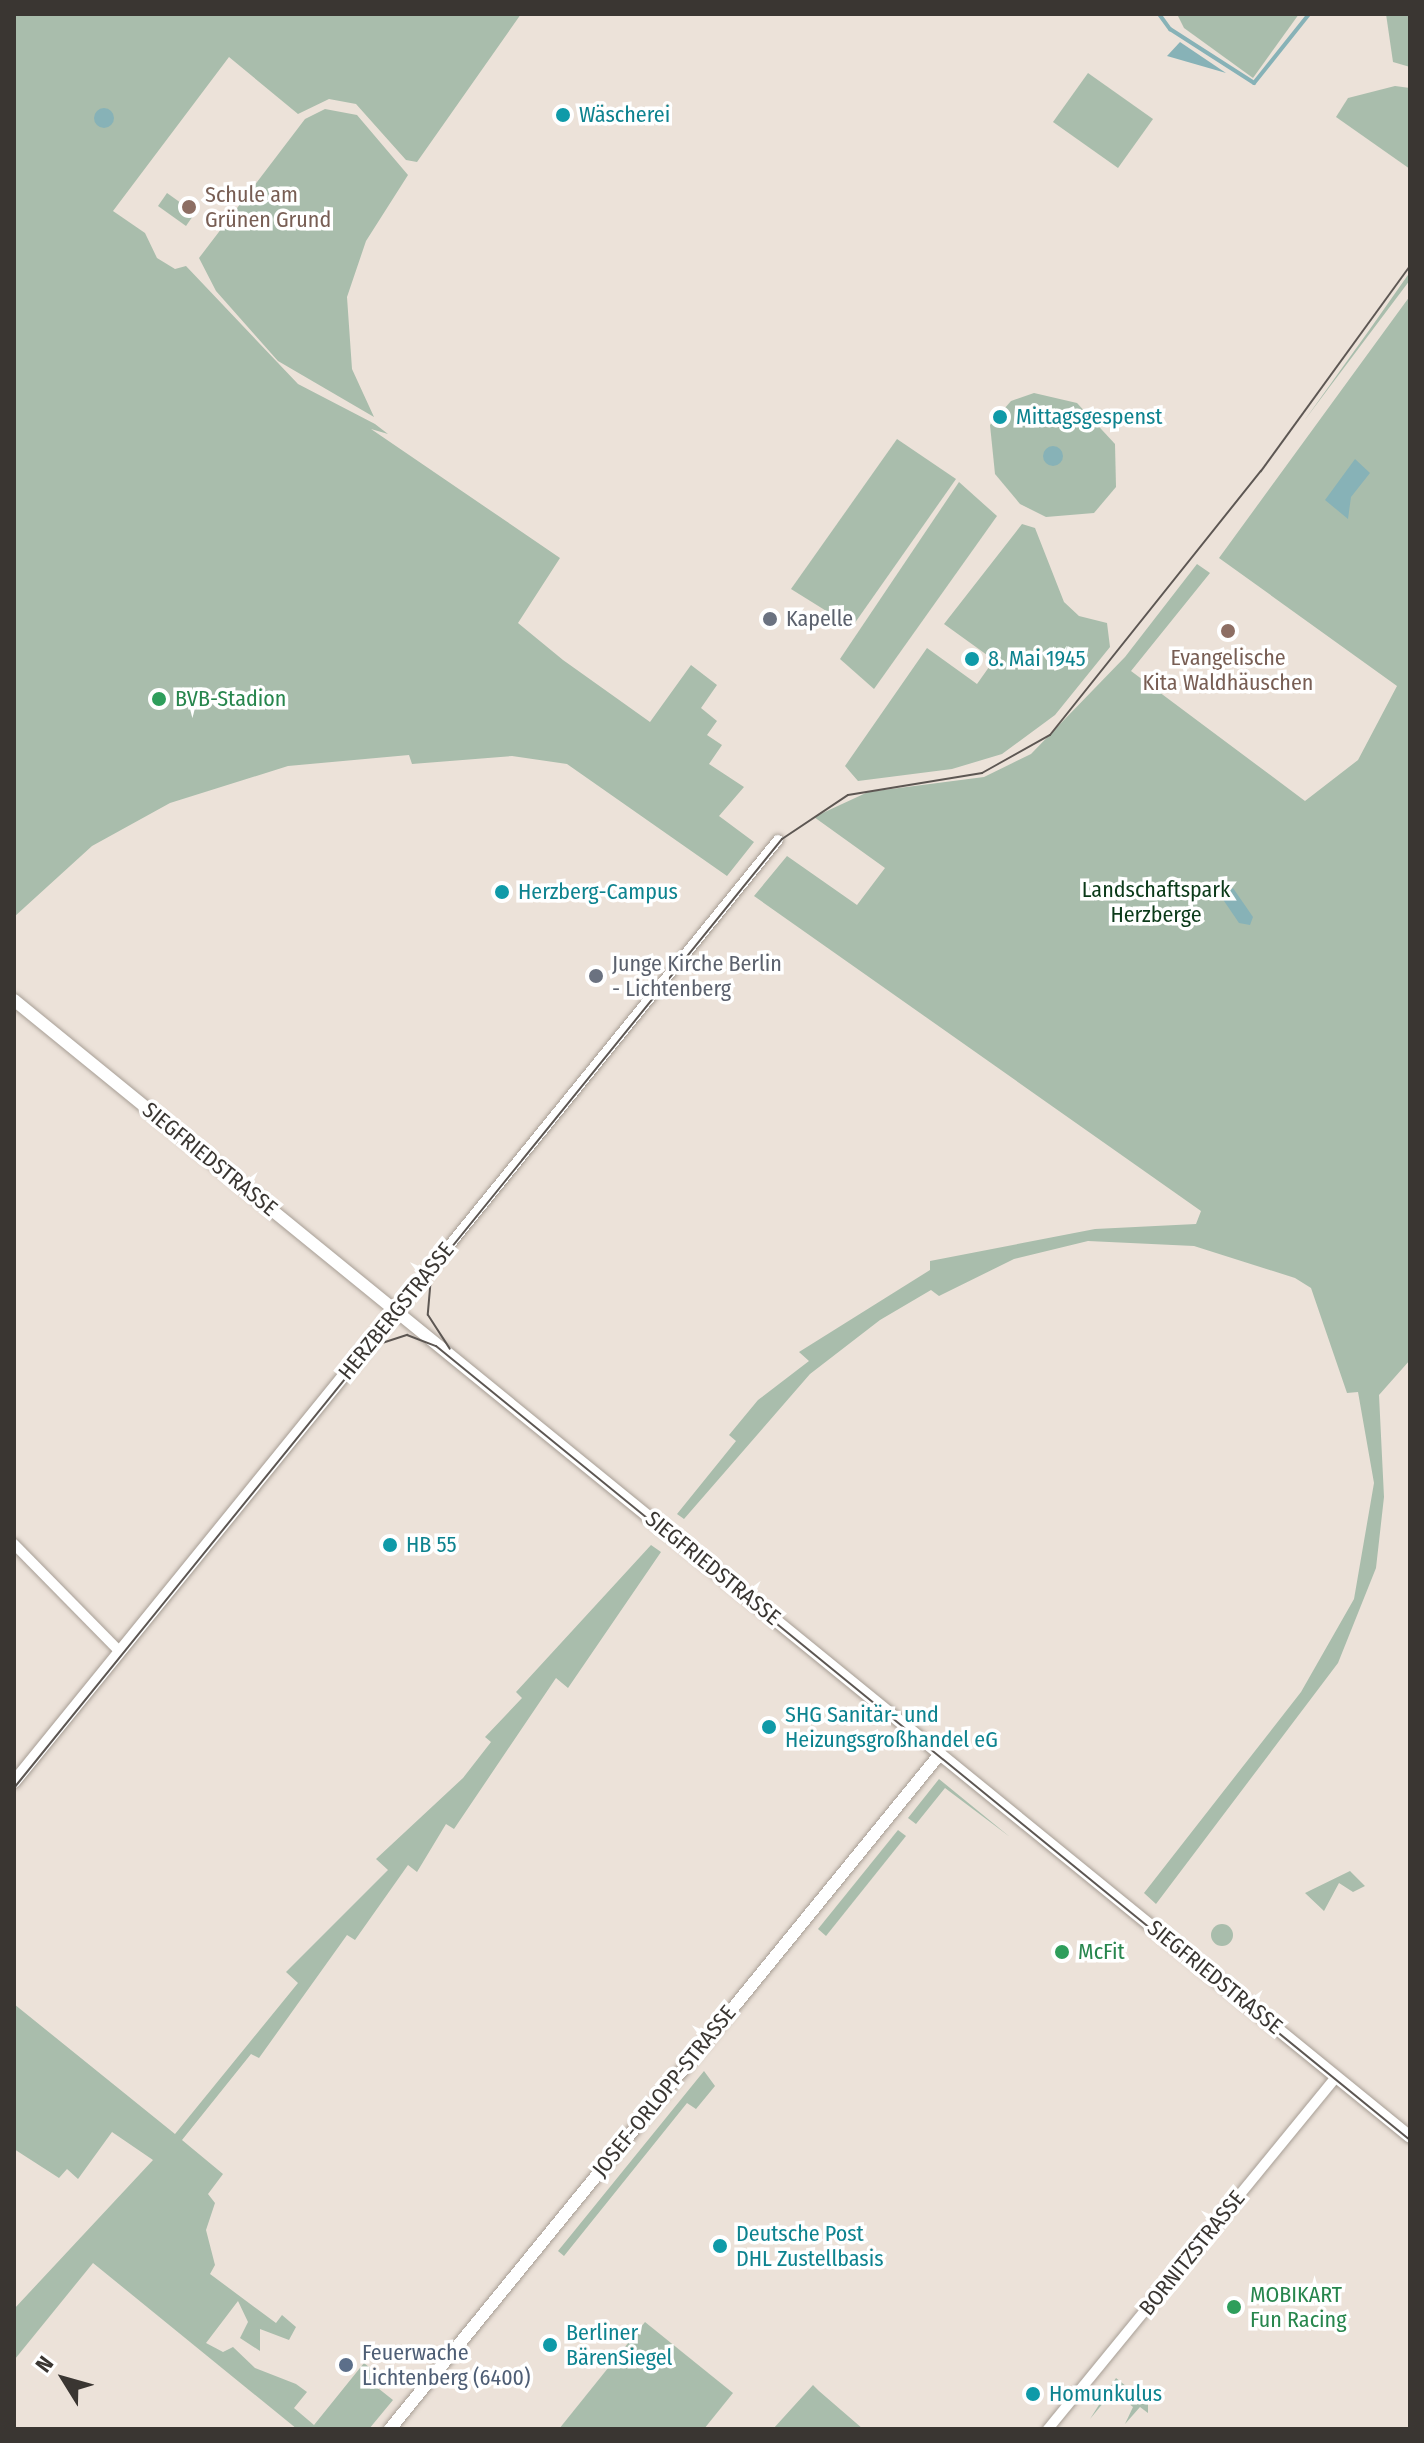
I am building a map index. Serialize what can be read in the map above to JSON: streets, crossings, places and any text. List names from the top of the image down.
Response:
{
  "streets": {
    "street": [
      "SIEGFRIEDSTRASSE",
      "HERZBERGSTRASSE",
      "JOSEF-ORLOPP-STRASSE",
      "BORNITZSTRASSE"
    ]
  },
  "crossings": [
    ["SIEGFRIEDSTRASSE", "HERZBERGSTRASSE"],
    ["SIEGFRIEDSTRASSE", "JOSEF-ORLOPP-STRASSE"],
    ["SIEGFRIEDSTRASSE", "BORNITZSTRASSE"]
  ],
  "parks": ["Landschaftspark Herzberge"],
  "places": [
    "Wäscherei",
    "Schule am Grünen Grund",
    "Mittagsgespenst",
    "Kapelle",
    "Evangelische Kita Waldhäuschen",
    "8. Mai 1945",
    "BVB-Stadion",
    "Herzberg-Campus",
    "Junge Kirche Berlin - Lichtenberg",
    "HB 55",
    "SHG Sanitär- und Heizungsgroßhandel eG",
    "McFit",
    "Deutsche Post DHL Zustellbasis",
    "MOBIKART Fun Racing",
    "Berliner BärenSiegel",
    "Feuerwache Lichtenberg (6400)",
    "Homunkulus"
  ],
  "north": "top left"
}
